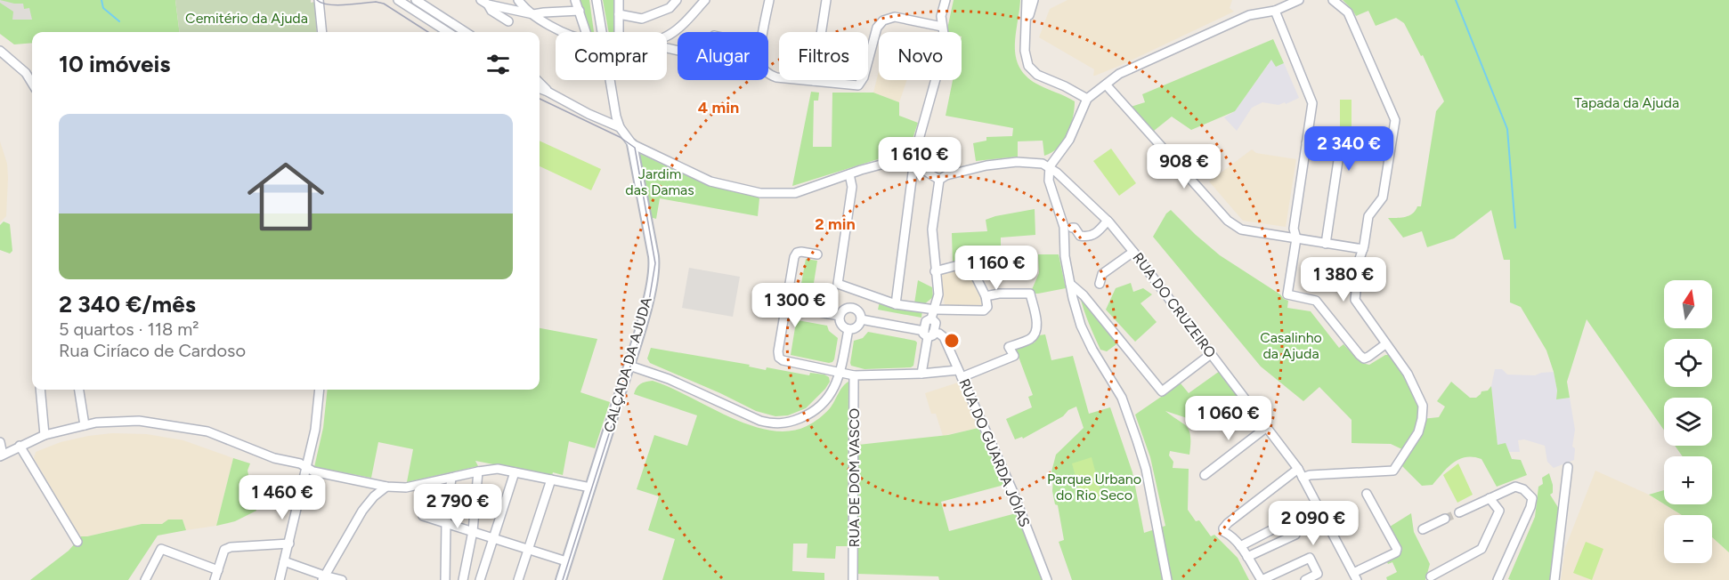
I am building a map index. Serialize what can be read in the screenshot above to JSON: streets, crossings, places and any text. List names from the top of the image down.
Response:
{
  "streets": {
    "street": [
      "RUA DO CRUZEIRO",
      "CALÇADA DA AJUDA",
      "RUA DO GUARDA JÓIAS",
      "RUA DE DOM VASCO"
    ]
  },
  "parks": [
    "Cemitério da Ajuda",
    "Tapada da Ajuda",
    "Jardim das Damas",
    "Casalinho da Ajuda",
    "Parque Urbano do Rio Seco"
  ],
  "north": "top",
  "page": {
    "chip": [
      "Comprar",
      "Alugar",
      "Filtros",
      "Novo"
    ],
    "heading": "10 imóveis",
    "list": [
      {
        "name": "2 340 €/mês",
        "note": "5 quartos · 118 m² · Rua Ciríaco de Cardoso"
      }
    ],
    "price": [
      "2 340 €",
      "1 610 €",
      "908 €",
      "1 160 €",
      "1 380 €",
      "1 300 €",
      "1 060 €",
      "1 460 €",
      "2 790 €",
      "2 090 €"
    ],
    "map_buttons": ["+", "−"]
  },
  "rings": ["4 min", "2 min"]
}
